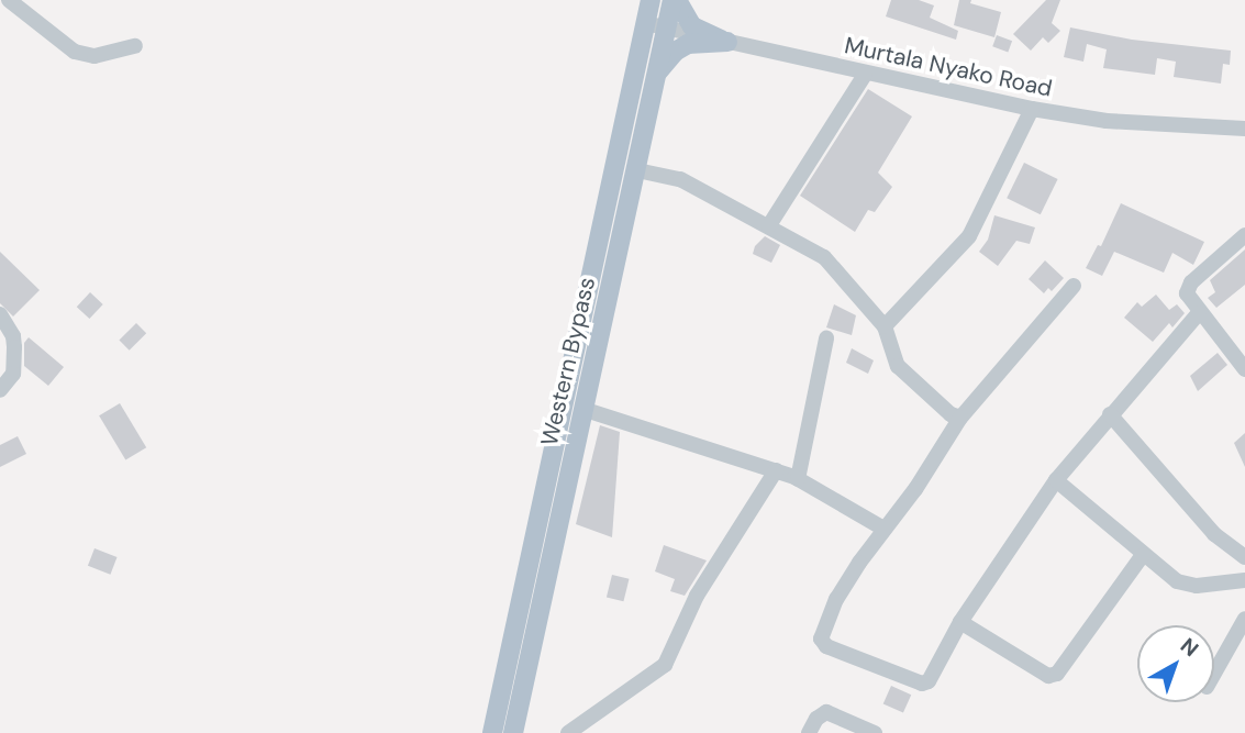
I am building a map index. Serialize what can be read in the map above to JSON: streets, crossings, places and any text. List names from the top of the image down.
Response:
{
  "streets": {
    "main road": ["Western Bypass"],
    "street": ["Murtala Nyako Road"]
  },
  "crossings": [
    ["Murtala Nyako Road", "Western Bypass"]
  ],
  "north": "top right"
}
